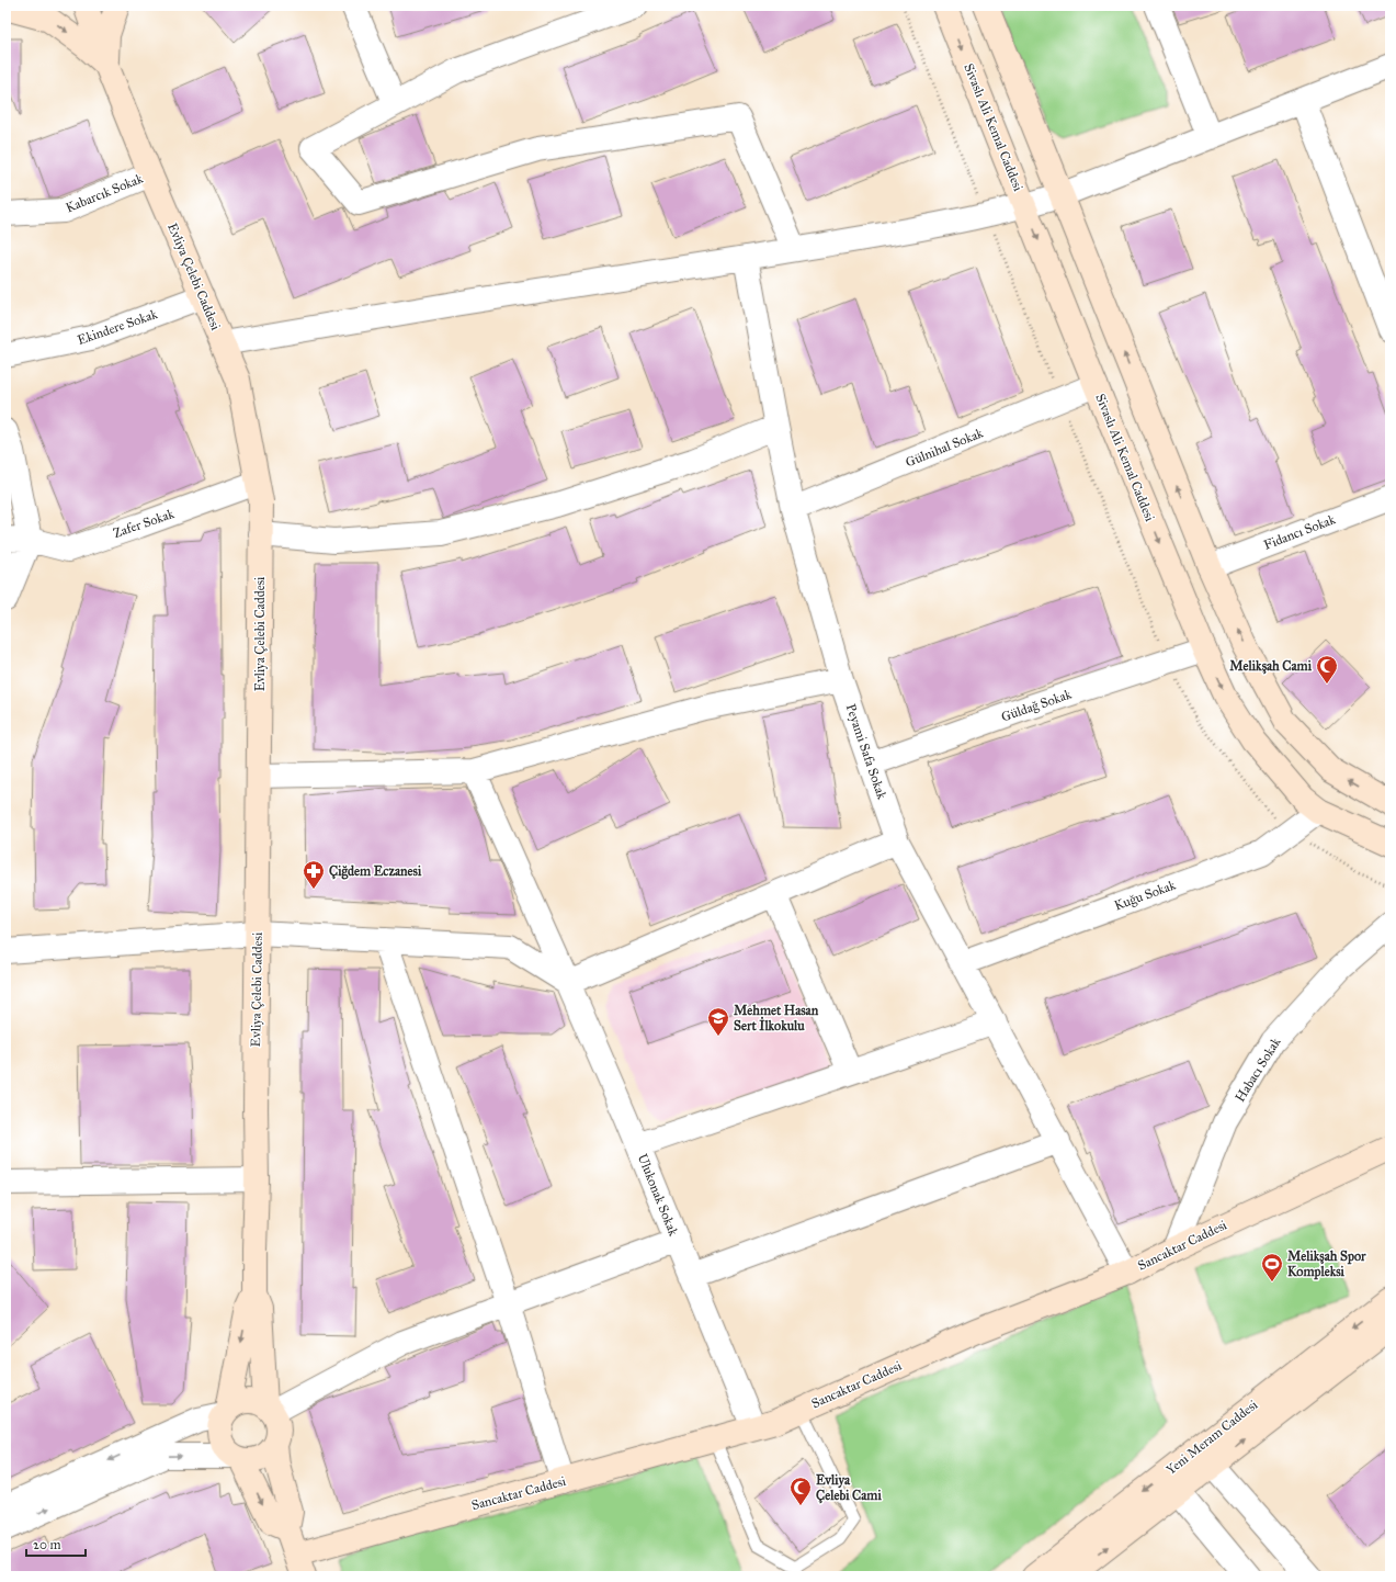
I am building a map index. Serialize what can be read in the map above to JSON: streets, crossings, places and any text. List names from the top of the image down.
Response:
{
  "streets": {
    "street": [
      "Sivaslı Ali Kemal Caddesi",
      "Kabarcık Sokak",
      "Evliya Çelebi Caddesi",
      "Ekindere Sokak",
      "Gülnihal Sokak",
      "Zafer Sokak",
      "Fidancı Sokak",
      "Güldağ Sokak",
      "Peyami Safa Sokak",
      "Kuğu Sokak",
      "Habacı Sokak",
      "Ulukonak Sokak",
      "Sancaktar Caddesi",
      "Yeni Meram Caddesi"
    ]
  },
  "crossings": [
    ["Sivaslı Ali Kemal Caddesi", "Gülnihal Sokak"],
    ["Sivaslı Ali Kemal Caddesi", "Güldağ Sokak"],
    ["Sivaslı Ali Kemal Caddesi", "Kuğu Sokak"],
    ["Kabarcık Sokak", "Evliya Çelebi Caddesi"],
    ["Evliya Çelebi Caddesi", "Ekindere Sokak"],
    ["Evliya Çelebi Caddesi", "Zafer Sokak"],
    ["Gülnihal Sokak", "Peyami Safa Sokak"],
    ["Güldağ Sokak", "Peyami Safa Sokak"],
    ["Peyami Safa Sokak", "Kuğu Sokak"],
    ["Peyami Safa Sokak", "Sancaktar Caddesi"],
    ["Habacı Sokak", "Sancaktar Caddesi"],
    ["Ulukonak Sokak", "Sancaktar Caddesi"]
  ],
  "places": {
    "mosque": ["Melikşah Cami", "Evliya Çelebi Cami"],
    "pharmacy": ["Çiğdem Eczanesi"],
    "school or university": ["Mehmet Hasan Sert İlkokulu"],
    "sports": ["Melikşah Spor Kompleksi"]
  },
  "scale_bar": "20 m"
}
